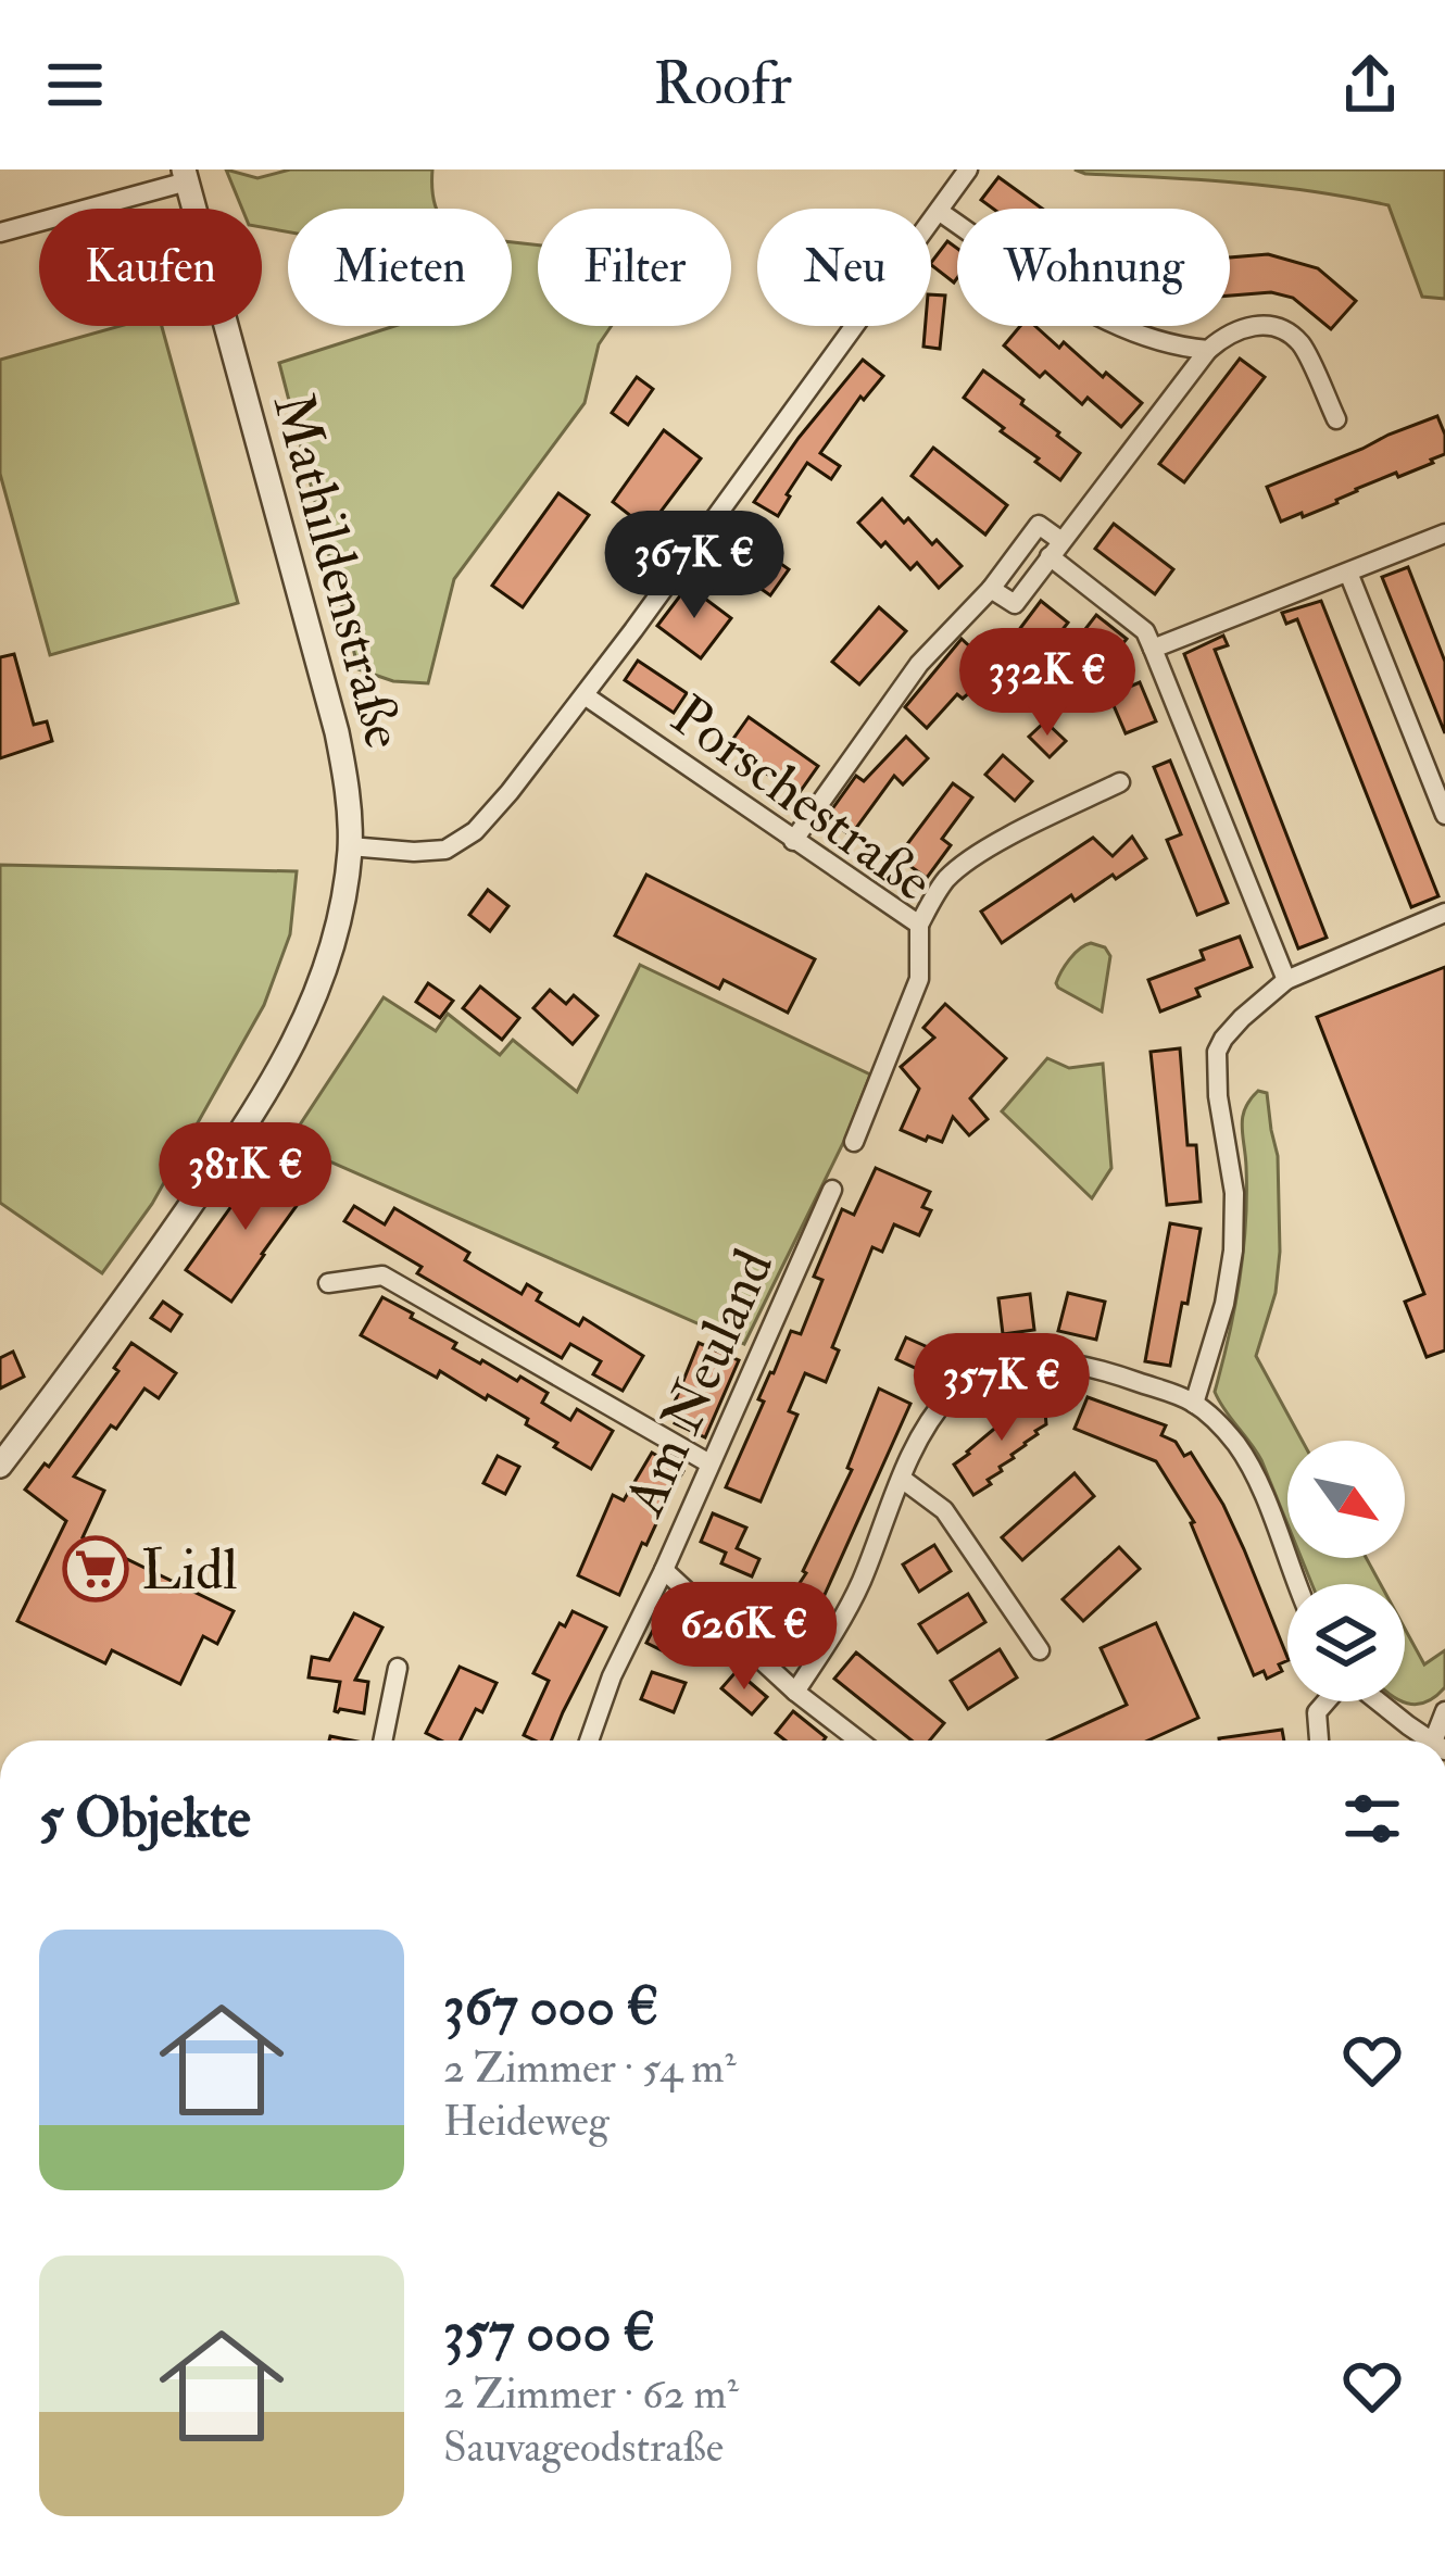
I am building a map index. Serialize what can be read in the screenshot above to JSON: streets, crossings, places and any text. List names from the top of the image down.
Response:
{
  "streets": {
    "street": ["Mathildenstraße", "Porschestraße", "Am Neuland"]
  },
  "places": {
    "supermarket": ["Lidl"]
  },
  "north": "bottom right",
  "page": {
    "header": "Roofr",
    "chip": [
      "Kaufen",
      "Mieten",
      "Filter",
      "Neu",
      "Wohnung"
    ],
    "price": [
      "367K €",
      "332K €",
      "381K €",
      "357K €",
      "626K €"
    ],
    "heading": "5 Objekte",
    "list": [
      {
        "name": "367 000 €",
        "note": "2 Zimmer · 54 m² · Heideweg"
      },
      {
        "name": "357 000 €",
        "note": "2 Zimmer · 62 m² · Sauvageodstraße"
      }
    ]
  }
}
